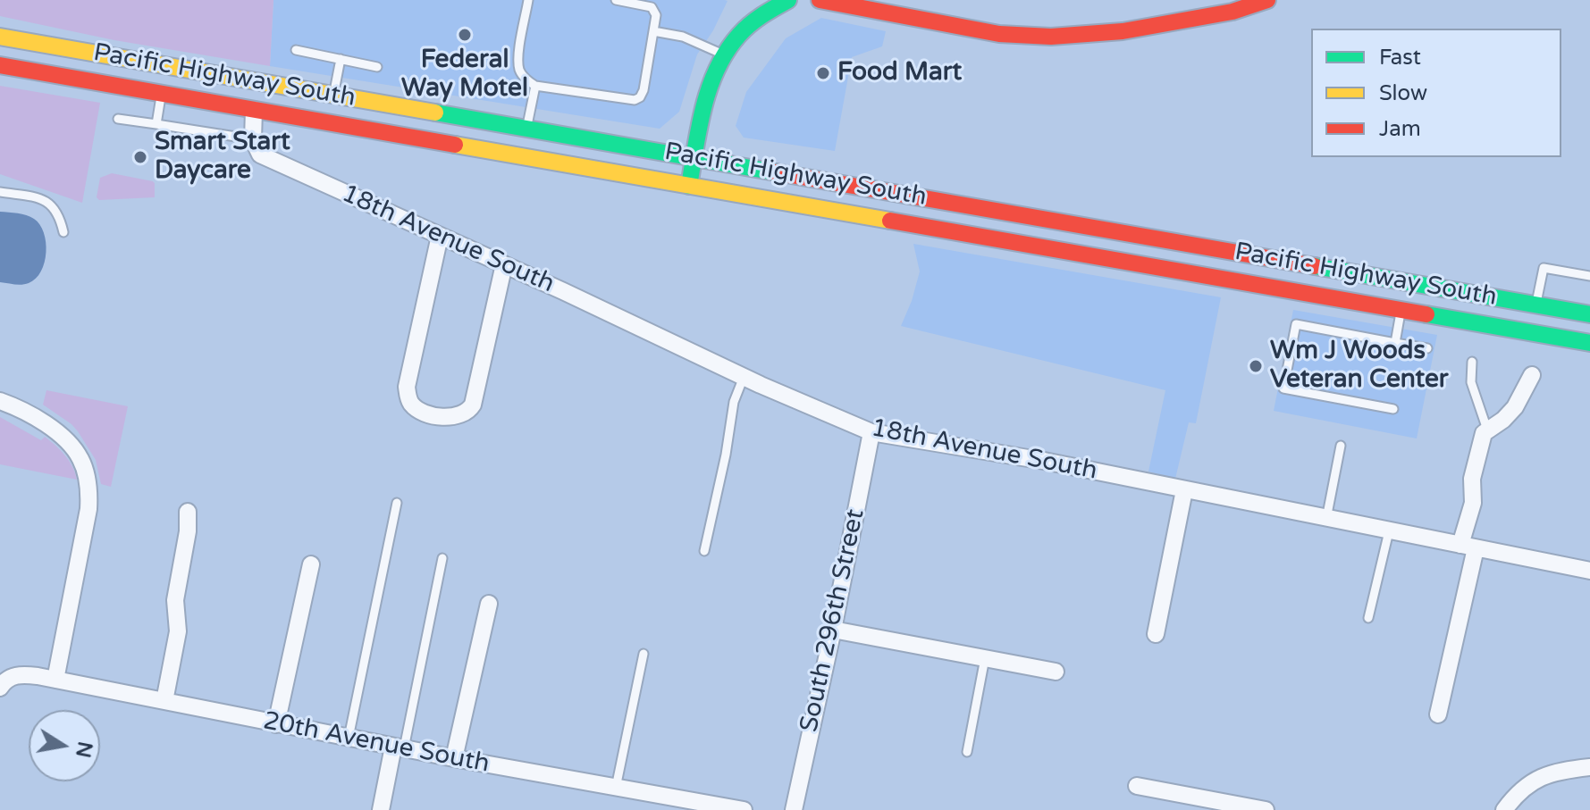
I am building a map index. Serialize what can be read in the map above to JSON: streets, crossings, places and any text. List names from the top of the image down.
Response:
{
  "streets": {
    "main road": ["Pacific Highway South"],
    "street": ["18th Avenue South", "South 296th Street", "20th Avenue South"]
  },
  "crossings": [
    ["18th Avenue South", "South 296th Street"]
  ],
  "places": [
    "Federal Way Motel",
    "Food Mart",
    "Smart Start Daycare",
    "Wm J Woods Veteran Center"
  ],
  "legend": ["Fast", "Slow", "Jam"],
  "north": "right"
}
